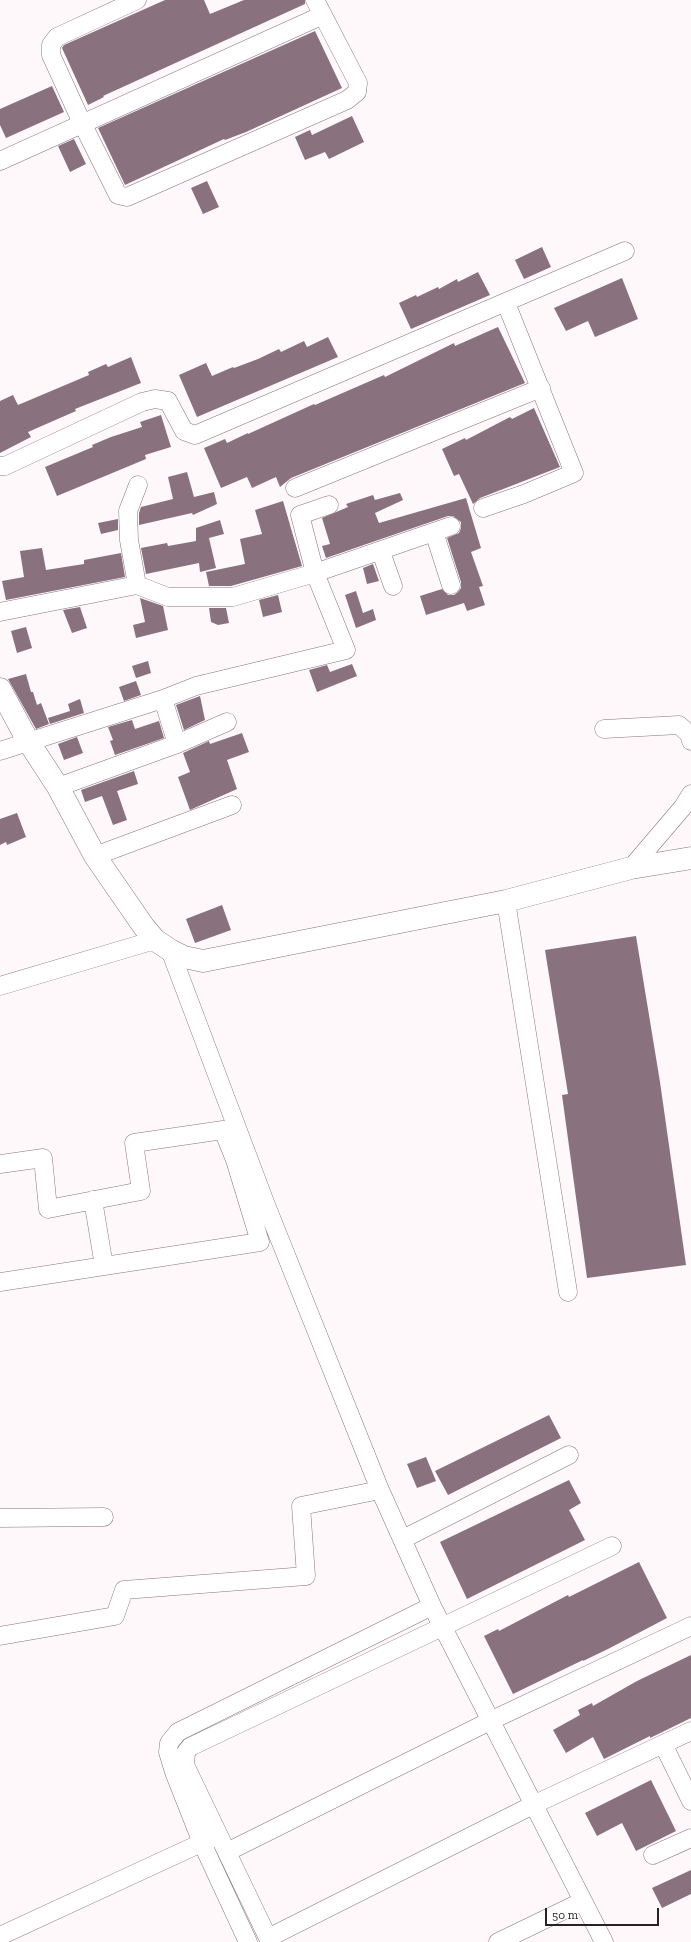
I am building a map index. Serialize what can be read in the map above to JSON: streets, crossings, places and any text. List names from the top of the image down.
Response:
{
  "scale_bar": "50 m"
}
